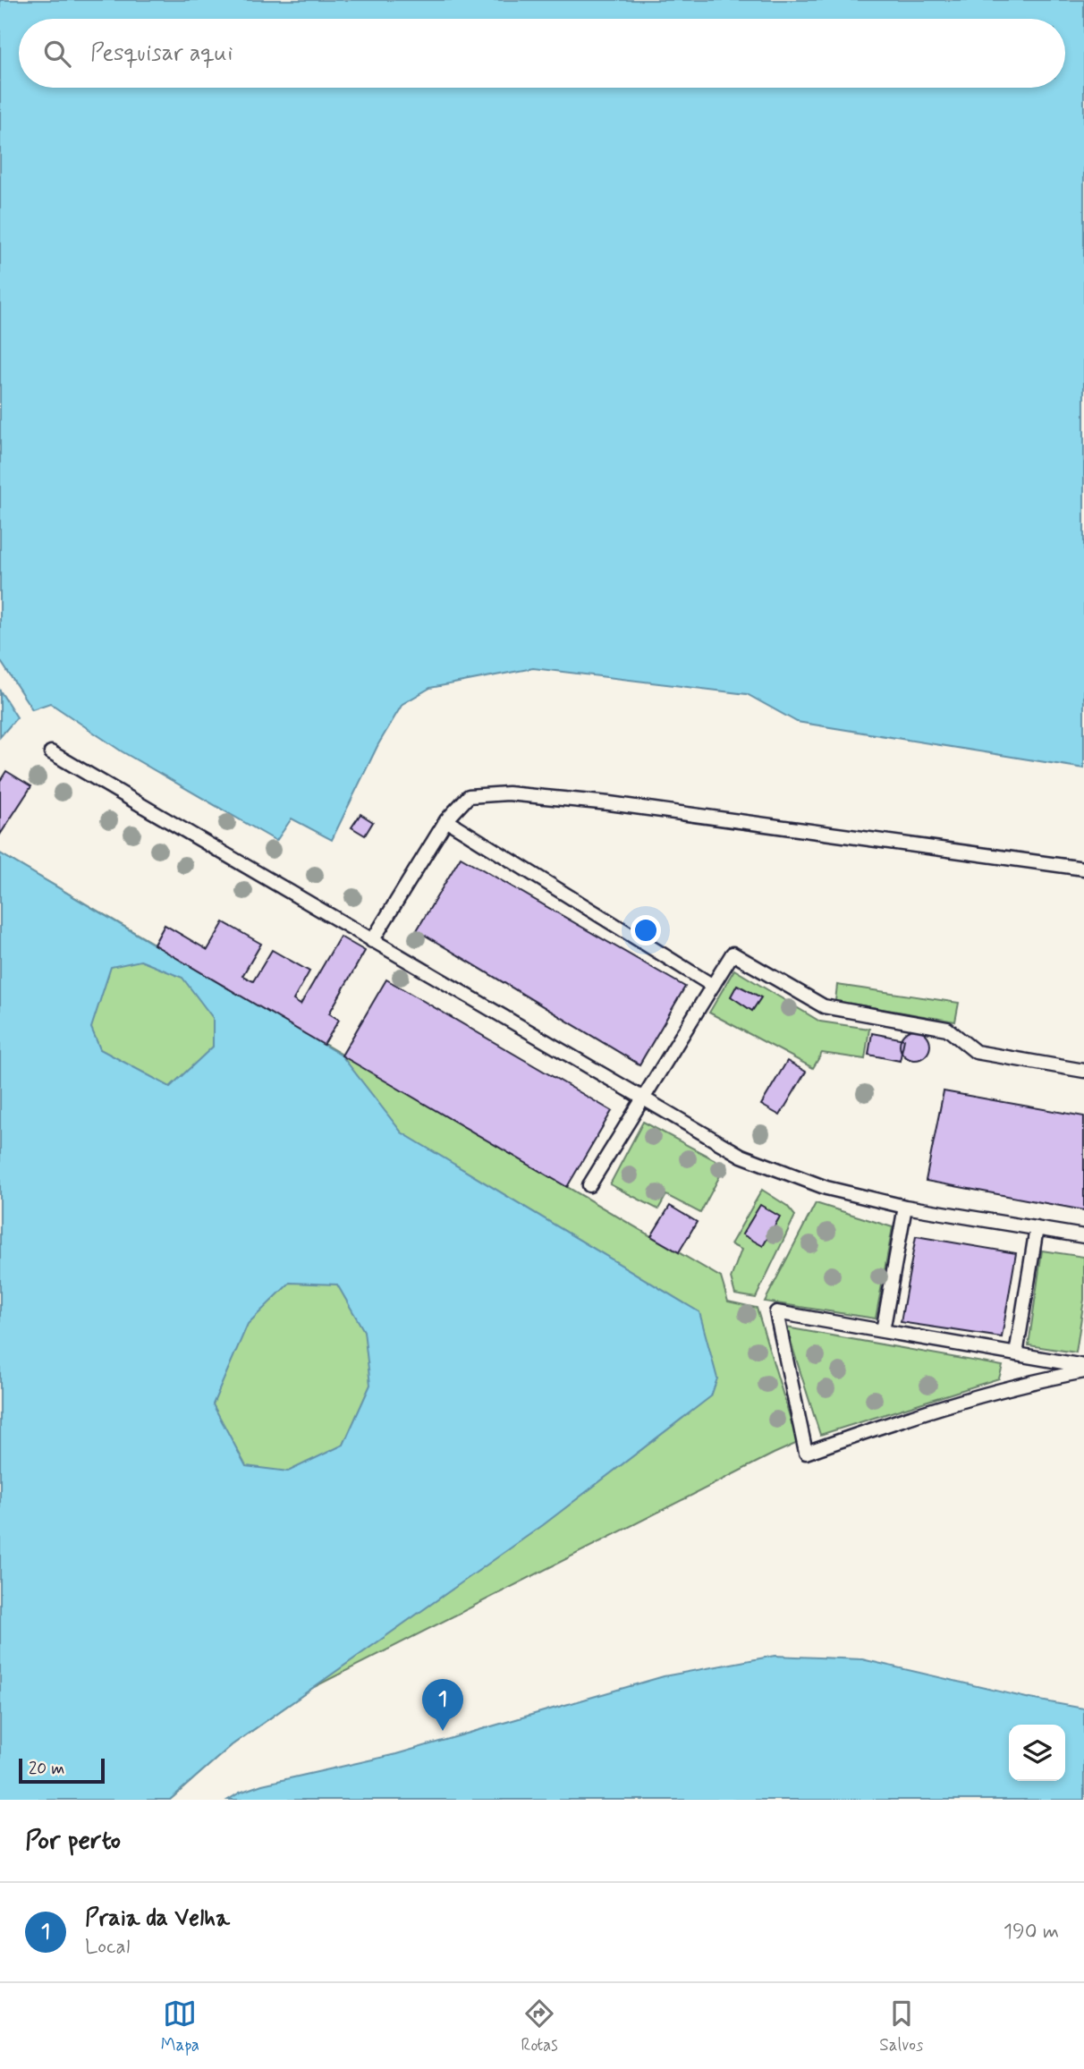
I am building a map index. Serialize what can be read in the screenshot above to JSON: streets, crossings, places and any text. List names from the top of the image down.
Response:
{
  "scale_bar": "20 m",
  "page": {
    "search": "Pesquisar aqui",
    "pins": "1",
    "scale": "20 m",
    "heading": "Por perto",
    "list": [
      {
        "mark": "1",
        "name": "Praia da Velha",
        "note": "Local",
        "value": "190 m"
      }
    ],
    "nav": ["Mapa", "Rotas", "Salvos"]
  }
}
